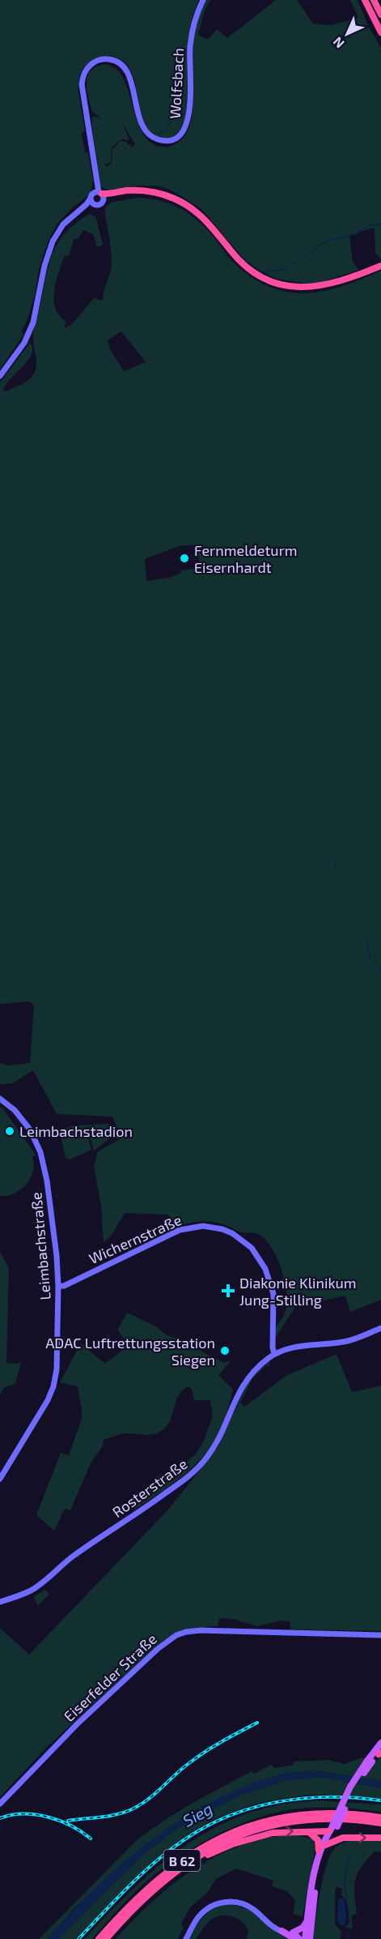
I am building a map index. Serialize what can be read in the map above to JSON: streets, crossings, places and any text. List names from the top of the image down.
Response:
{
  "streets": {
    "highway": ["B 62"],
    "main road": [
      "Wolfsbach",
      "Wichernstraße",
      "Leimbachstraße",
      "Rosterstraße",
      "Eiserfelder Straße"
    ]
  },
  "crossings": [
    ["Wichernstraße", "Leimbachstraße"],
    ["Wichernstraße", "Rosterstraße"]
  ],
  "water": ["Sieg"],
  "places": {
    "other": ["Fernmeldeturm Eisernhardt", "Leimbachstadion", "ADAC Luftrettungsstation Siegen"],
    "health": ["Diakonie Klinikum Jung-Stilling"]
  },
  "north": "bottom left"
}
